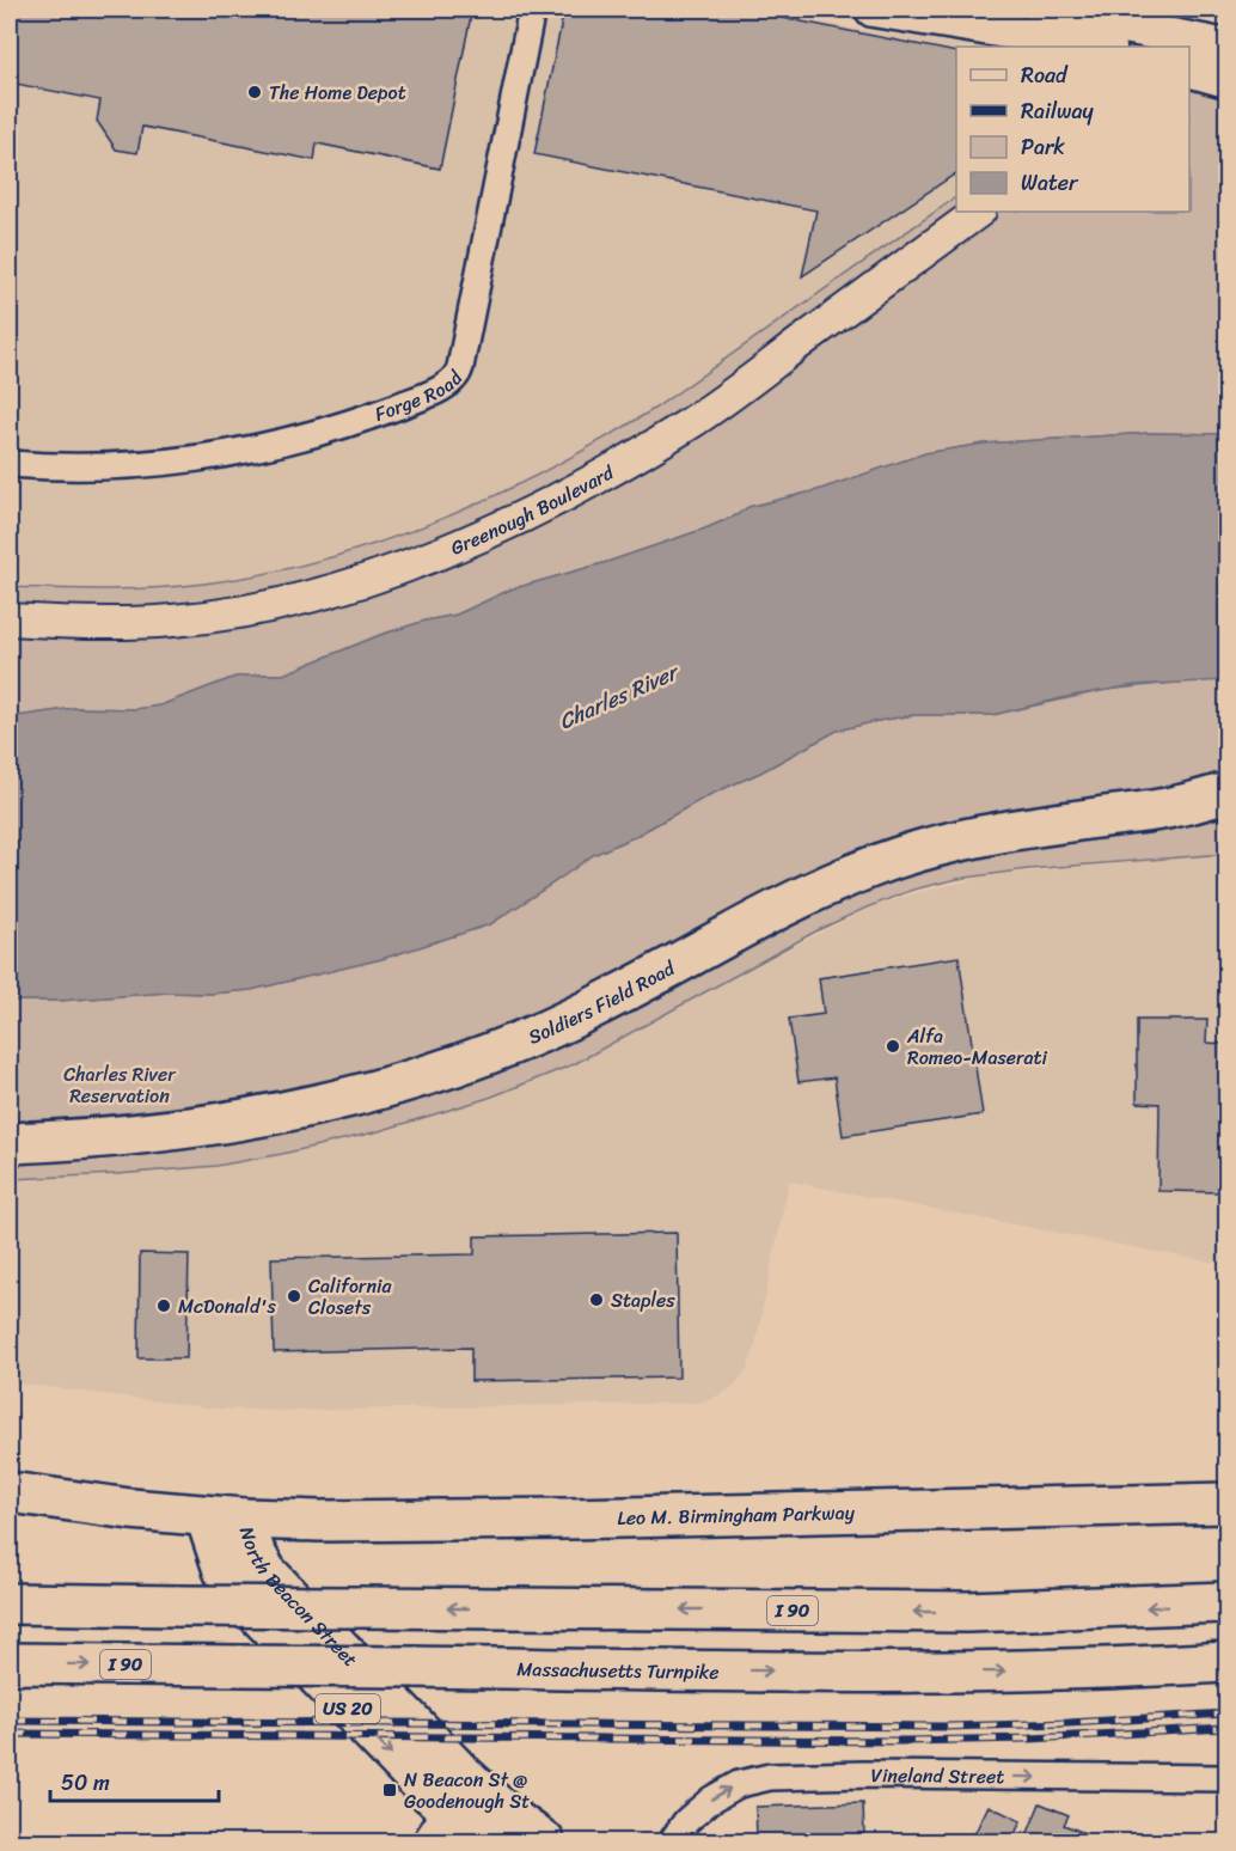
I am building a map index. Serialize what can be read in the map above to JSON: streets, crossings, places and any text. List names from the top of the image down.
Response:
{
  "streets": {
    "main road": [
      "Soldiers Field Road",
      "Leo M. Birmingham Parkway",
      "North Beacon Street",
      "I 90",
      "Massachusetts Turnpike",
      "US 20"
    ],
    "street": ["Forge Road", "Greenough Boulevard", "Vineland Street"]
  },
  "crossings": [
    ["Leo M. Birmingham Parkway", "North Beacon Street"]
  ],
  "one_way": ["Vineland Street"],
  "water": ["Charles River"],
  "parks": ["Charles River Reservation"],
  "places": {
    "other": [
      "The Home Depot",
      "Alfa Romeo-Maserati",
      "California Closets",
      "Staples",
      "McDonald's"
    ],
    "transit": ["N Beacon St @ Goodenough St"]
  },
  "legend": [
    "Road",
    "Railway",
    "Park",
    "Water"
  ],
  "scale_bar": "50 m"
}
